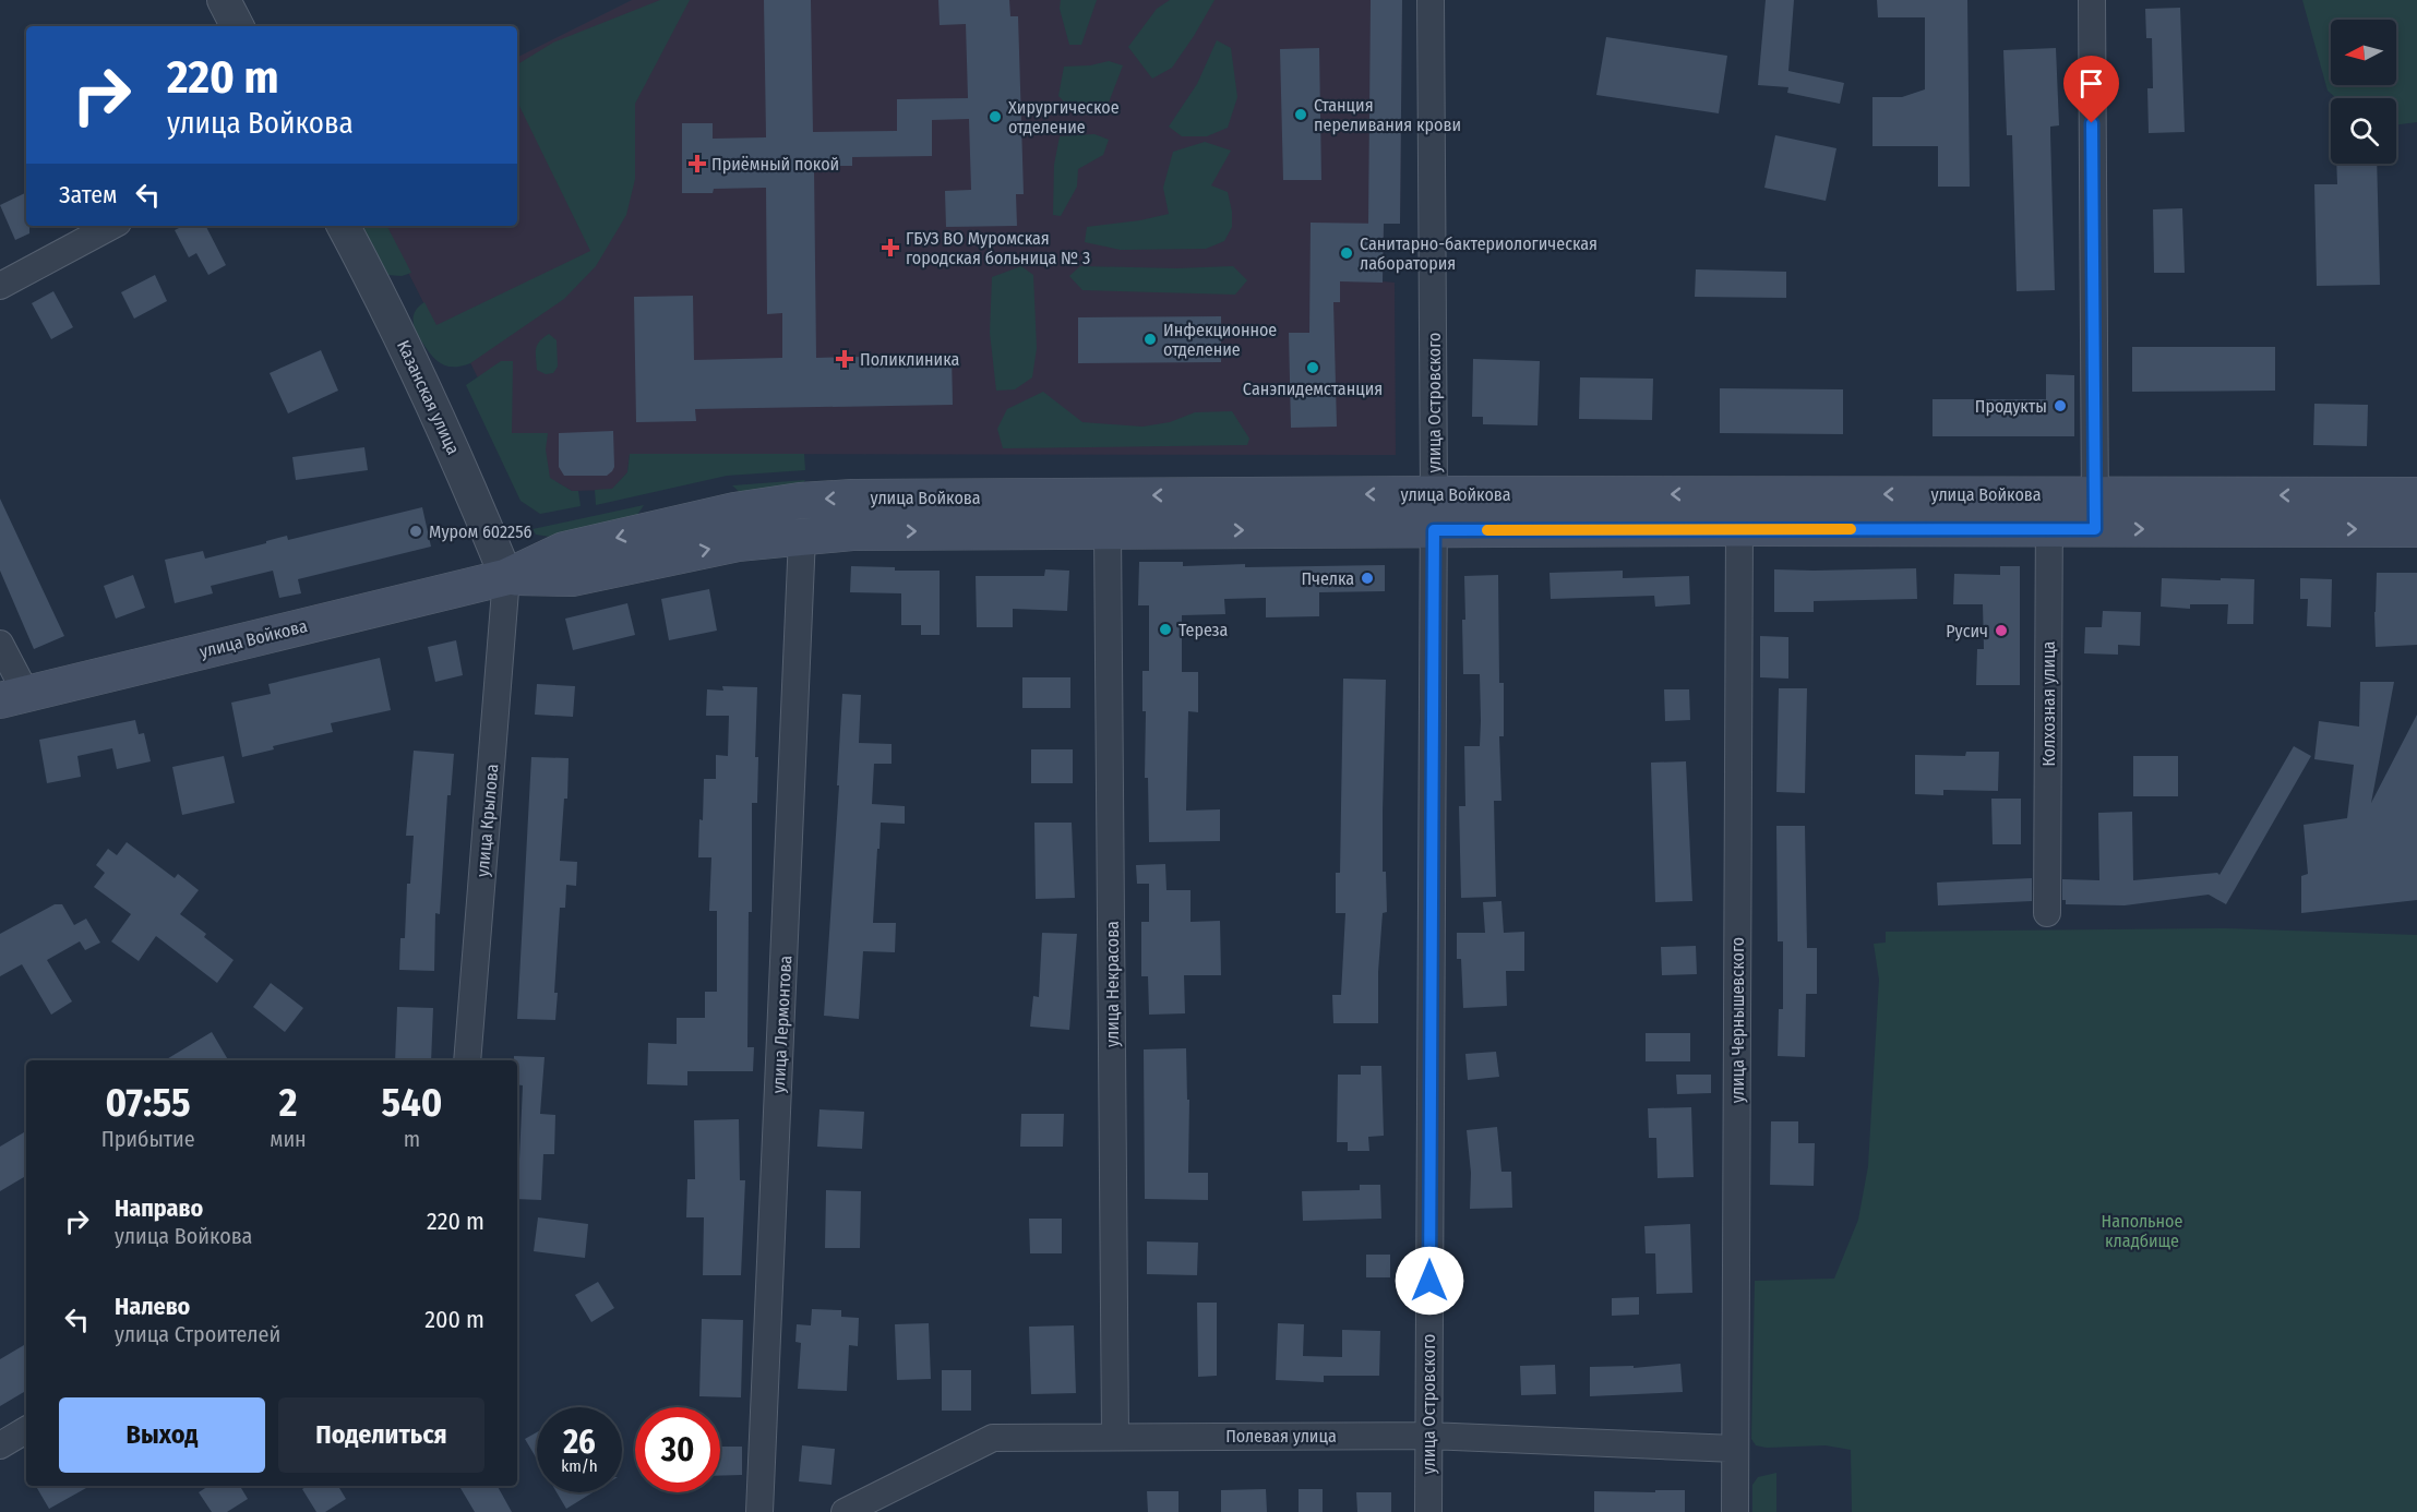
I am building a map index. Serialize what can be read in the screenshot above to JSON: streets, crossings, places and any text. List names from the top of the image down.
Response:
{
  "streets": {
    "main road": ["улица Войкова"],
    "street": [
      "Казанская улица",
      "улица Островского",
      "Колхозная улица",
      "улица Крылова",
      "улица Некрасова",
      "улица Чернышевского",
      "улица Лермонтова",
      "Полевая улица"
    ]
  },
  "crossings": [
    ["Казанская улица", "улица Войкова"],
    ["Казанская улица", "улица Крылова"],
    ["улица Островского", "улица Войкова"],
    ["улица Островского", "Полевая улица"],
    ["улица Войкова", "Колхозная улица"],
    ["улица Войкова", "улица Крылова"],
    ["улица Войкова", "улица Некрасова"],
    ["улица Войкова", "улица Чернышевского"],
    ["улица Войкова", "улица Лермонтова"],
    ["улица Некрасова", "Полевая улица"],
    ["улица Чернышевского", "Полевая улица"]
  ],
  "parks": ["Напольное кладбище"],
  "places": {
    "other": [
      "Станция переливания крови",
      "Хирургическое отделение",
      "Санитарно-бактериологическая лаборатория",
      "Инфекционное отделение",
      "Cанэпидемстанция",
      "Продукты",
      "Муром 602256",
      "Пчелка",
      "Тереза",
      "Русич"
    ],
    "health": ["Приёмный покой", "ГБУЗ ВО Муромская городская больница № 3", "Поликлиника"]
  },
  "north": "left",
  "page": {
    "turn": ["220 m", "улица Войкова"],
    "then": "Затем",
    "eta": [
      "07:55",
      "Прибытие",
      "2",
      "мин",
      "540",
      "m"
    ],
    "list": [
      {
        "name": "Направо",
        "note": "улица Войкова",
        "value": "220 m"
      },
      {
        "name": "Налево",
        "note": "улица Строителей",
        "value": "200 m"
      }
    ],
    "buttons": ["Выход", "Поделиться"],
    "speed": "26 km/h",
    "limit": "30"
  }
}
